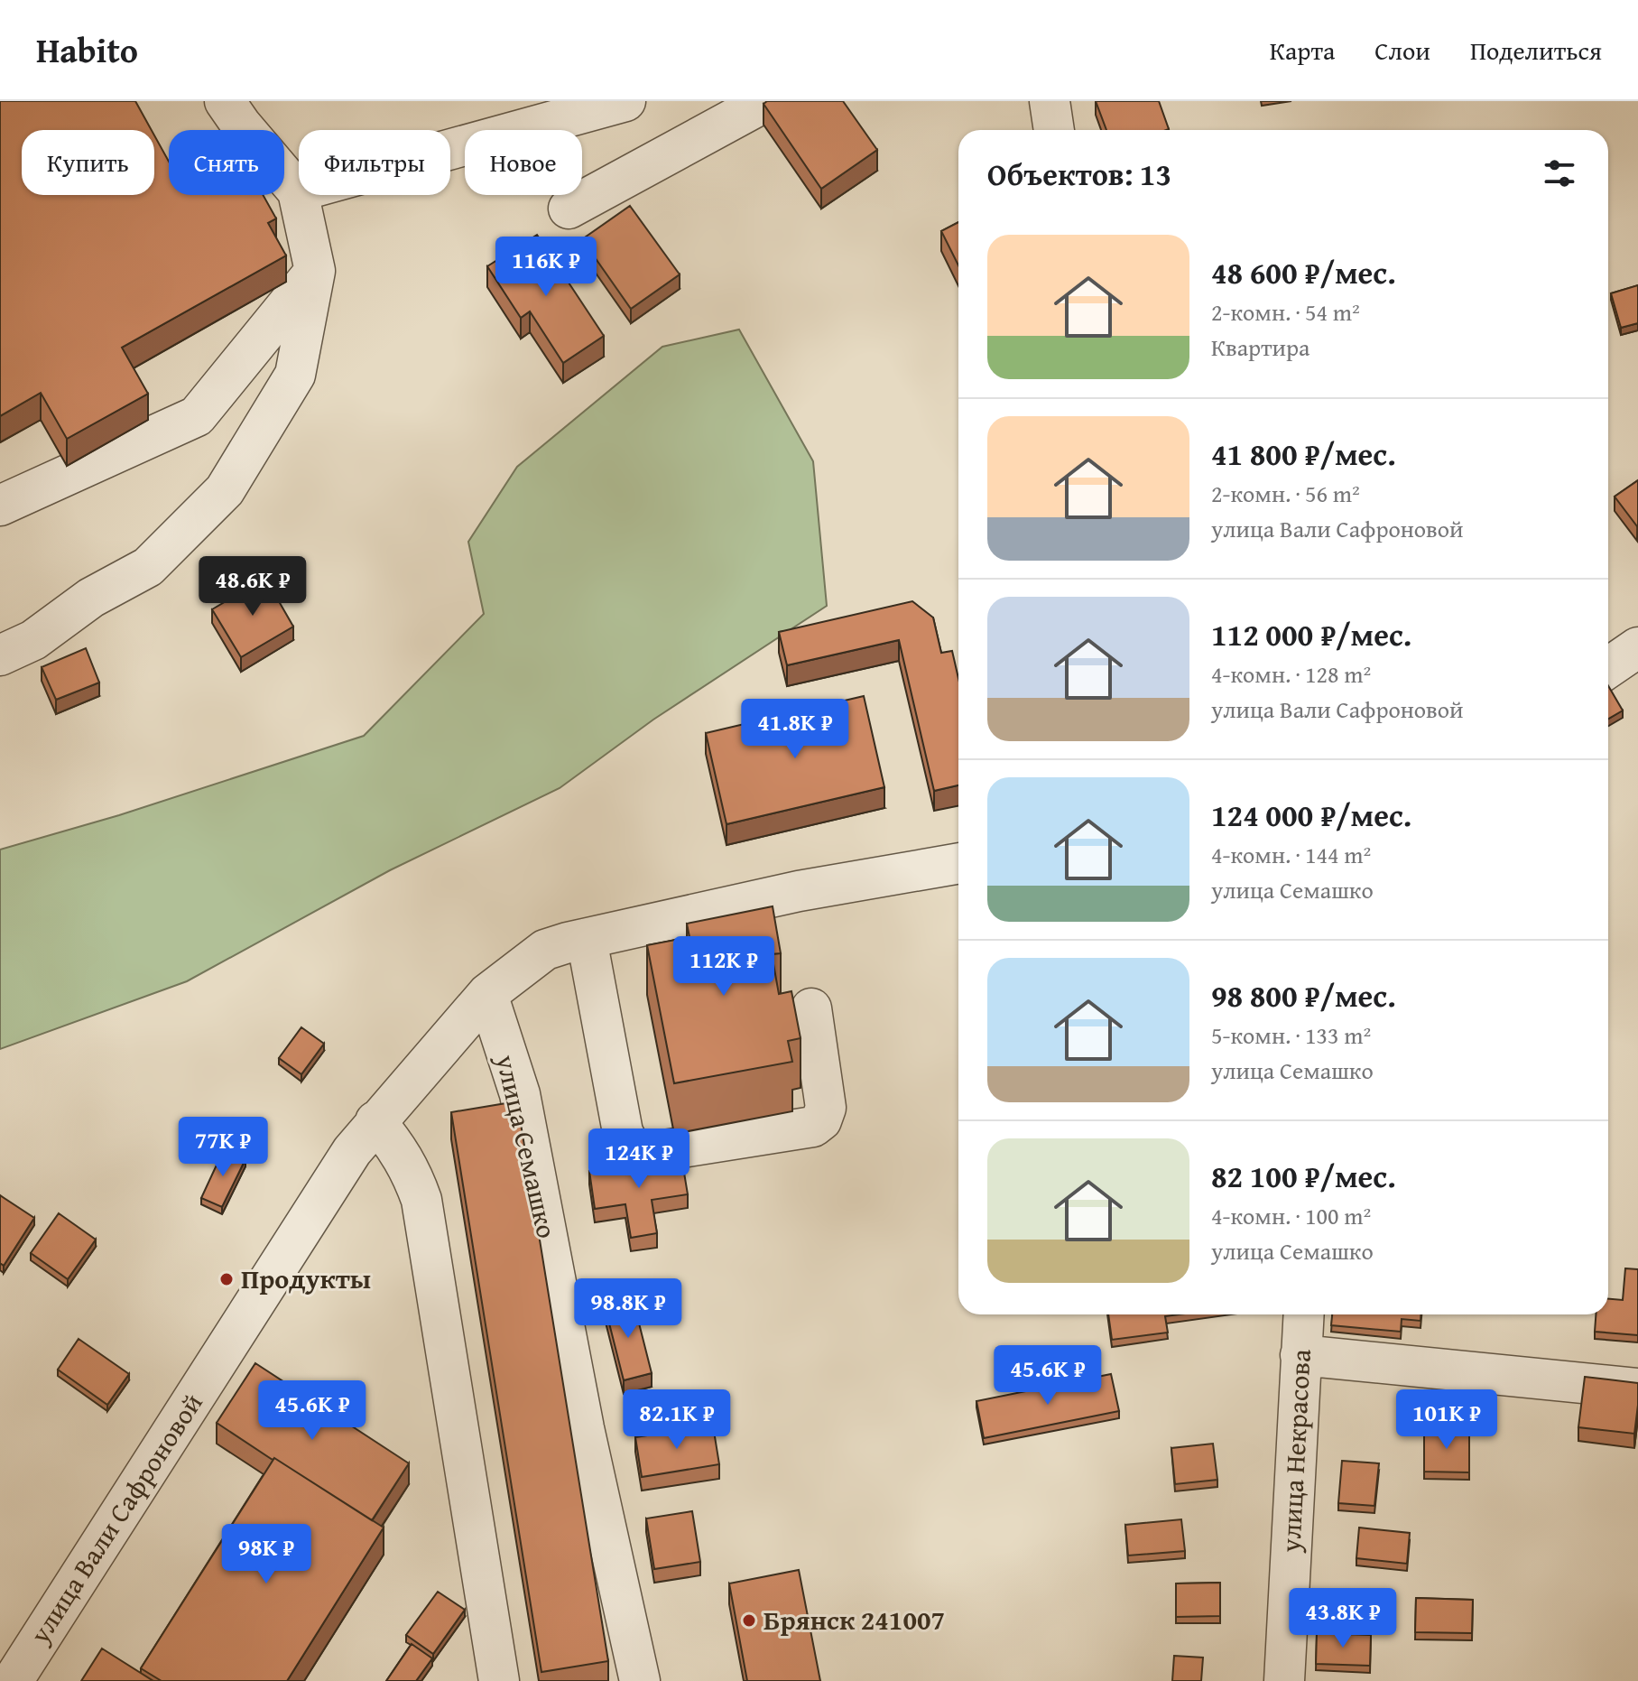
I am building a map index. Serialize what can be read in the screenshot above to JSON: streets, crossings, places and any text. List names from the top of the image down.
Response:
{
  "streets": {
    "street": ["улица Семашко", "улица Некрасова", "улица Вали Сафроновой"]
  },
  "crossings": [
    ["улица Семашко", "улица Вали Сафроновой"]
  ],
  "places": ["Продукты", "Брянск 241007"],
  "page": {
    "header": "Habito",
    "nav": ["Карта", "Слои", "Поделиться"],
    "chip": [
      "Купить",
      "Снять",
      "Фильтры",
      "Новое"
    ],
    "heading": "Объектов: 13",
    "list": [
      {
        "name": "48 600 ₽/мес.",
        "note": "2-комн. · 54 m² · Квартира"
      },
      {
        "name": "41 800 ₽/мес.",
        "note": "2-комн. · 56 m² · улица Вали Сафроновой"
      },
      {
        "name": "112 000 ₽/мес.",
        "note": "4-комн. · 128 m² · улица Вали Сафроновой"
      },
      {
        "name": "124 000 ₽/мес.",
        "note": "4-комн. · 144 m² · улица Семашко"
      },
      {
        "name": "98 800 ₽/мес.",
        "note": "5-комн. · 133 m² · улица Семашко"
      },
      {
        "name": "82 100 ₽/мес.",
        "note": "4-комн. · 100 m² · улица Семашко"
      }
    ],
    "price": [
      "116K ₽",
      "48.6K ₽",
      "41.8K ₽",
      "112K ₽",
      "77K ₽",
      "124K ₽",
      "98.8K ₽",
      "45.6K ₽",
      "45.6K ₽",
      "82.1K ₽",
      "101K ₽",
      "98K ₽",
      "43.8K ₽"
    ]
  }
}
